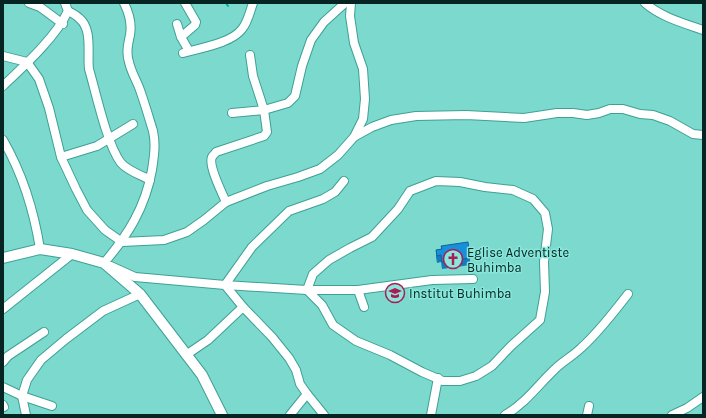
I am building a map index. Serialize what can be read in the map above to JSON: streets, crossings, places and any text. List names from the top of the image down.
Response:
{
  "places": {
    "church": ["Eglise Adventiste Buhimba"],
    "school or university": ["Institut Buhimba"]
  }
}
